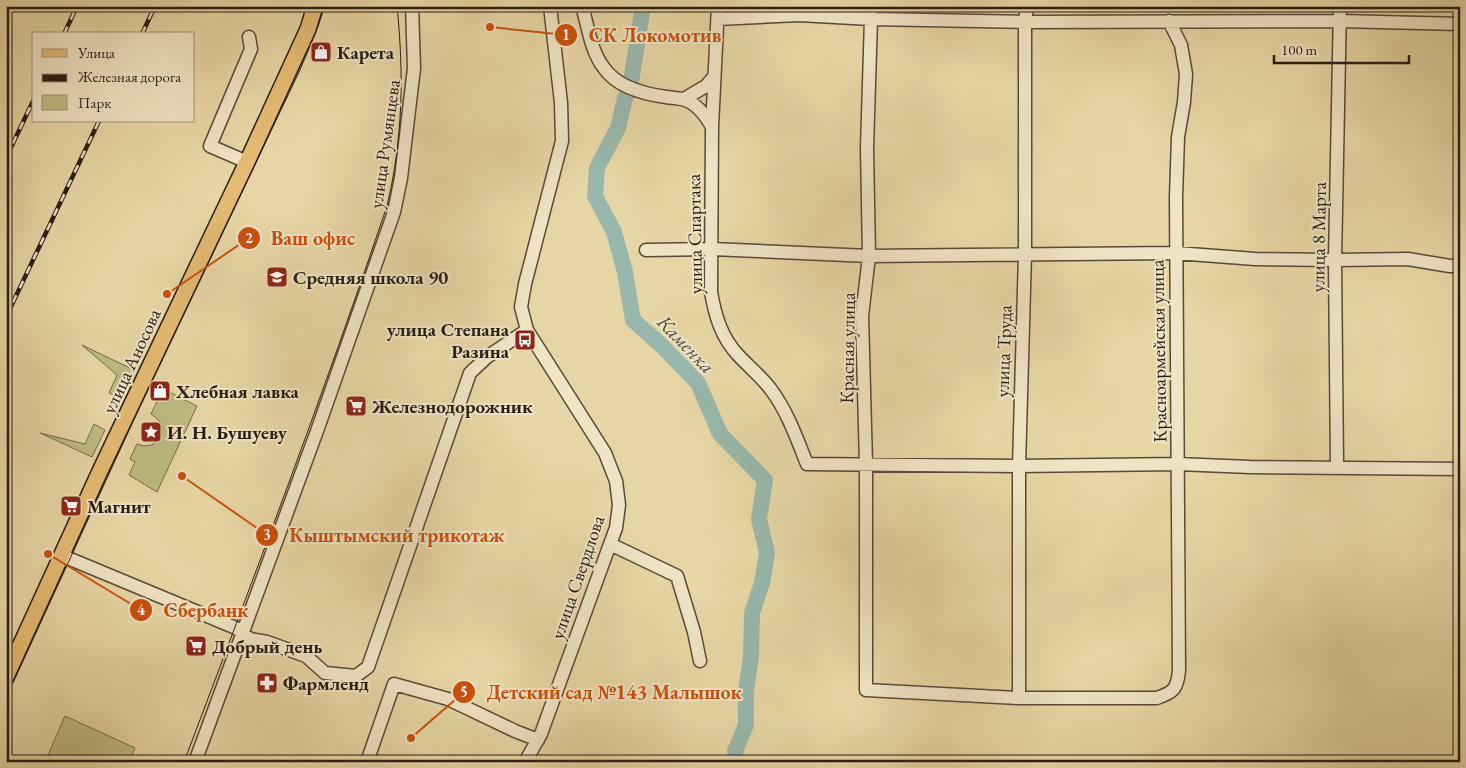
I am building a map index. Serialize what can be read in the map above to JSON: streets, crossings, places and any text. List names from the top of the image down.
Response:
{
  "streets": {
    "main road": ["улица Аносова"],
    "street": [
      "улица Румянцева",
      "улица Спартака",
      "улица 8 Марта",
      "Красная улица",
      "улица Труда",
      "Красноармейская улица",
      "улица Свердлова"
    ]
  },
  "crossings": [
    ["улица Спартака", "Красная улица"],
    ["Красная улица", "улица Труда"],
    ["Красная улица", "Красноармейская улица"],
    ["улица Труда", "Красноармейская улица"]
  ],
  "water": ["Каменка"],
  "places": {
    "other": [
      "СК Локомотив",
      "Ваш офис",
      "Кыштымский трикотаж",
      "Сбербанк",
      "Детский сад №143 Малышок"
    ],
    "shop": ["Карета", "Хлебная лавка"],
    "school or university": ["Средняя школа 90"],
    "bus stop": ["улица Степана Разина"],
    "supermarket": ["Железнодорожник", "Магнит", "Добрый день"],
    "place": ["И. Н. Бушуеву"],
    "pharmacy": ["Фармленд"]
  },
  "legend": ["Улица", "Железная дорога", "Парк"],
  "scale_bar": "100 m"
}
